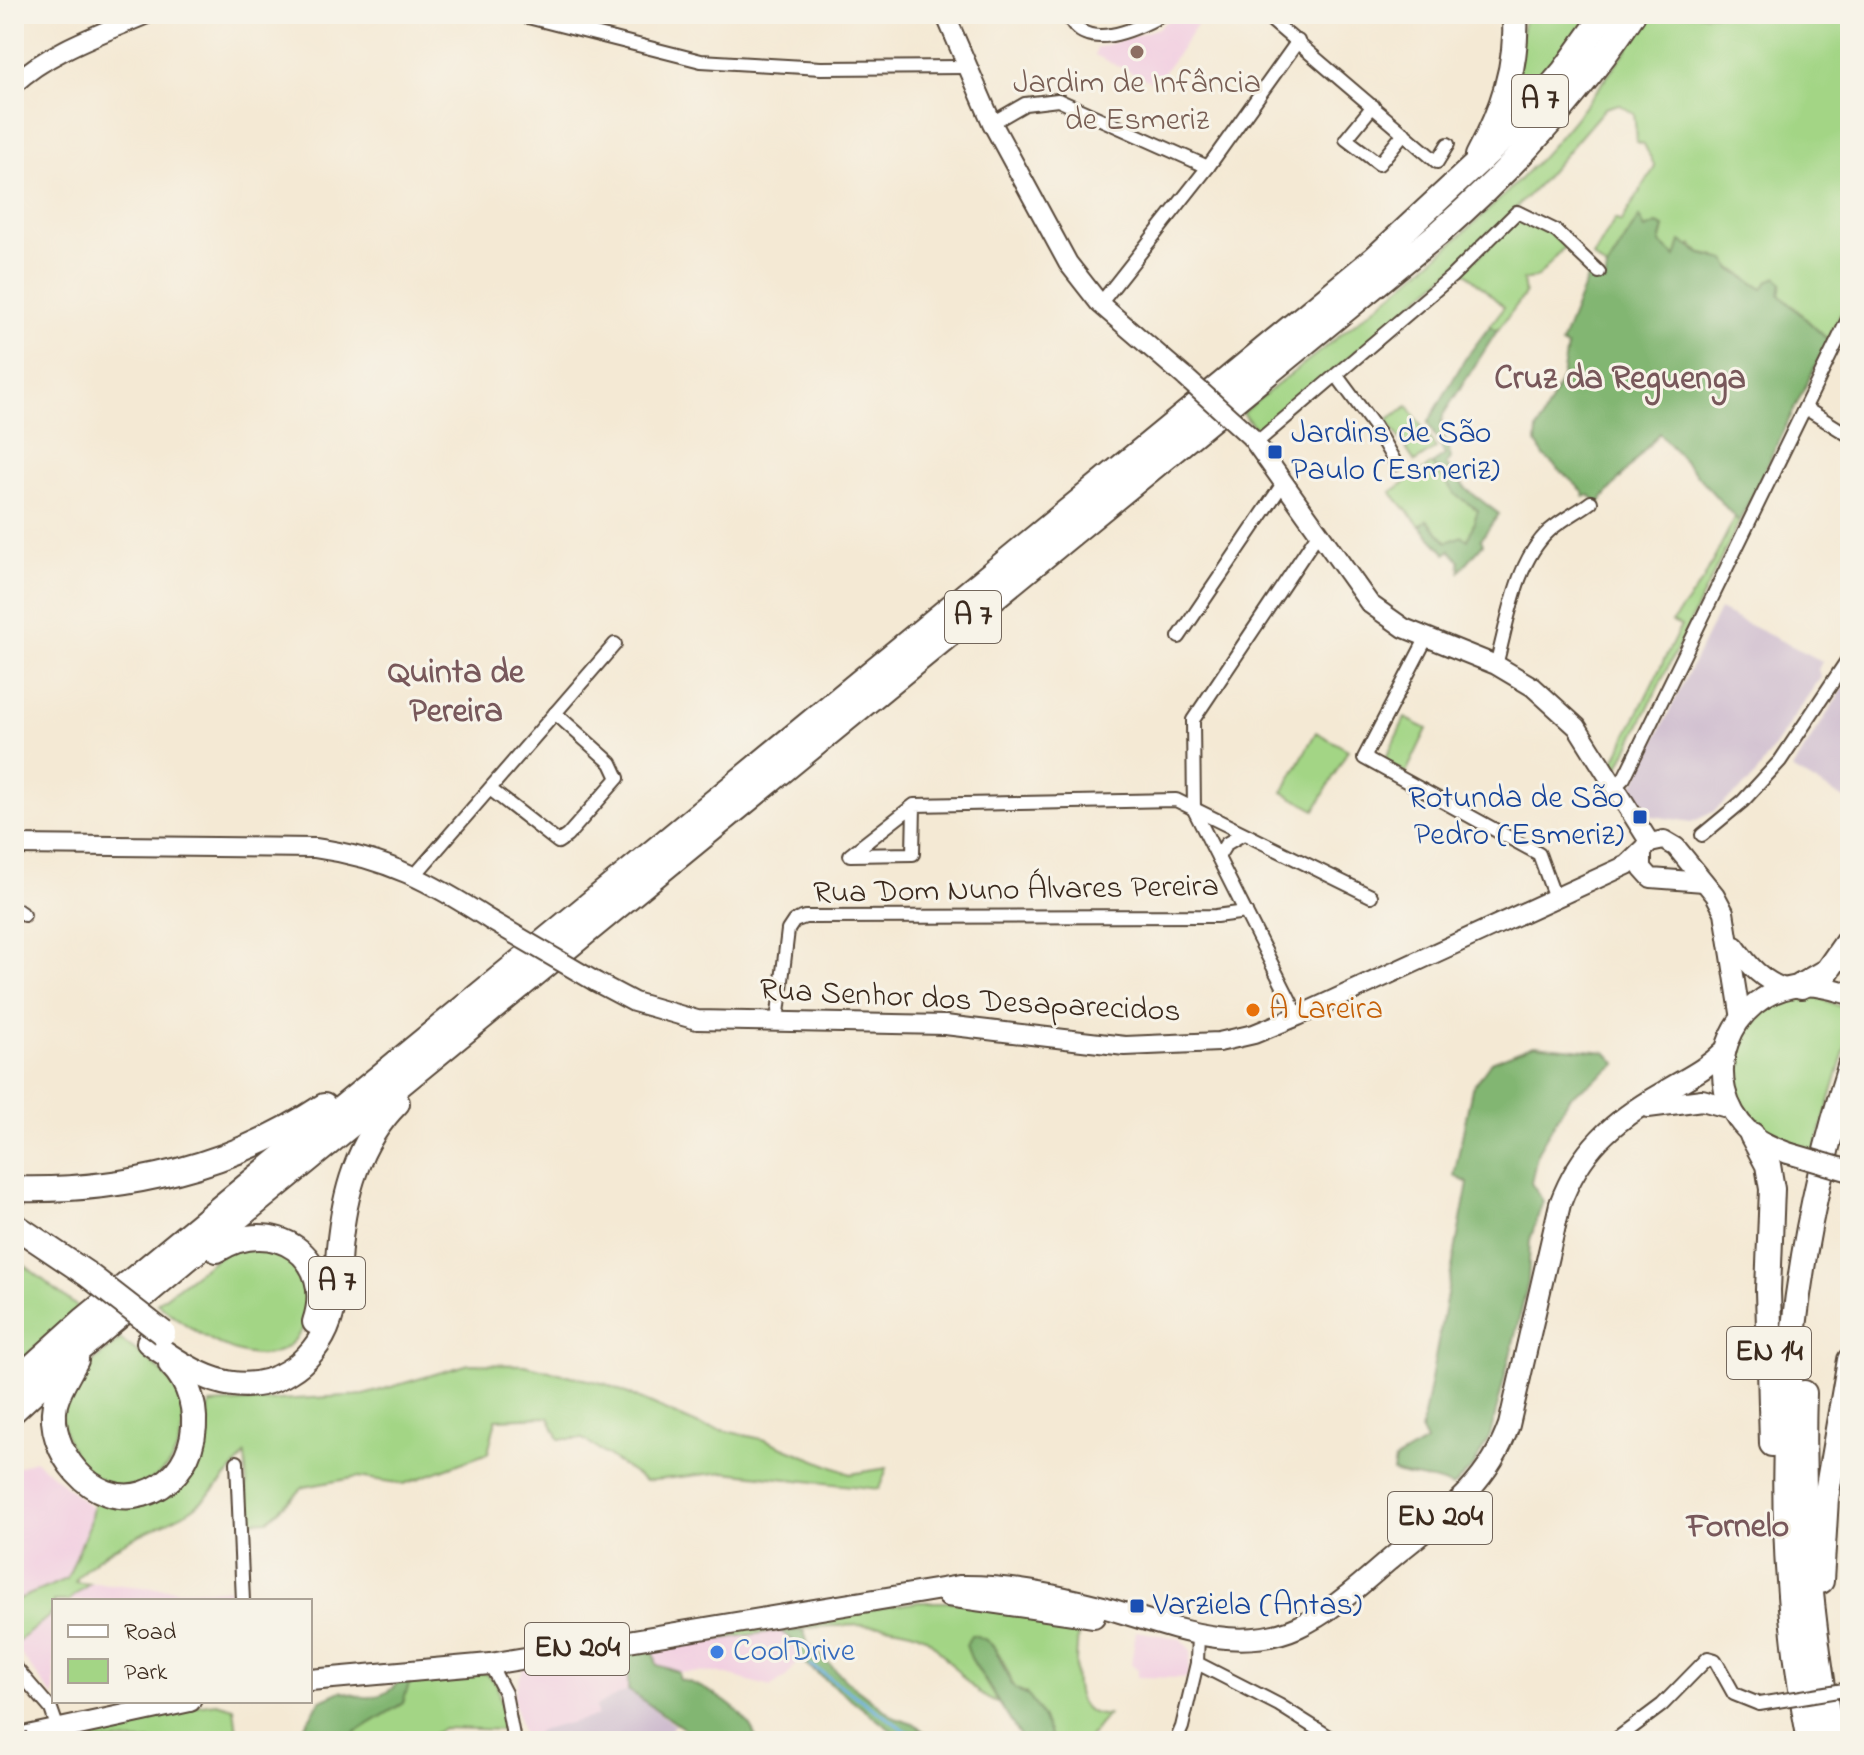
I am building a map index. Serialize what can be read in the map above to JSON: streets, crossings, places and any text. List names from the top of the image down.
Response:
{
  "streets": {
    "highway": ["A 7", "EN 14"],
    "main road": ["EN 204"],
    "street": ["Rua Dom Nuno Álvares Pereira", "Rua Senhor dos Desaparecidos"]
  },
  "crossings": [
    ["Rua Dom Nuno Álvares Pereira", "Rua Senhor dos Desaparecidos"]
  ],
  "districts": ["Cruz da Reguenga", "Quinta de Pereira", "Fornelo"],
  "places": {
    "other": ["Jardim de Infância de Esmeriz", "A Lareira", "CoolDrive"],
    "transit": ["Jardins de São Paulo (Esmeriz)", "Rotunda de São Pedro (Esmeriz)", "Varziela (Antas)"]
  },
  "legend": ["Road", "Park"]
}
